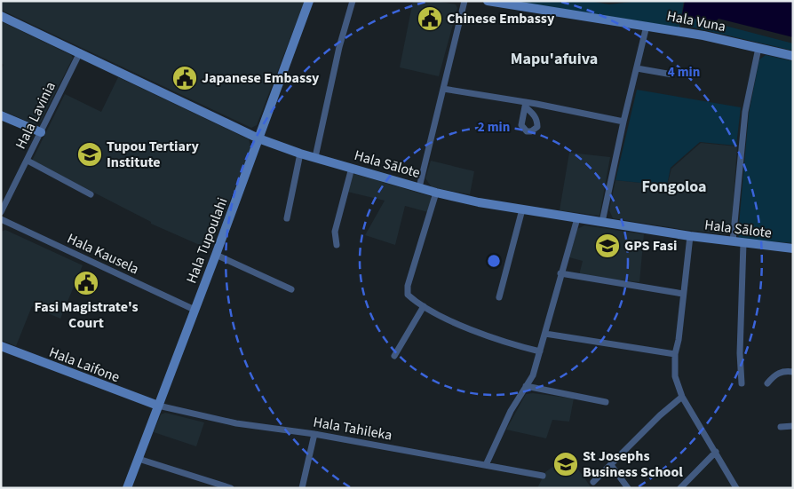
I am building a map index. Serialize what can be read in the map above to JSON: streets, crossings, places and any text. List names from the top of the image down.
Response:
{
  "streets": {
    "main road": [
      "Hala Vuna",
      "Hala Sālote",
      "Hala Tupoulahi",
      "Hala Laifone"
    ],
    "street": ["Hala Lavinia", "Hala Kausela", "Hala Tahileka"]
  },
  "crossings": [
    ["Hala Lavinia", "Hala Sālote"],
    ["Hala Sālote", "Hala Tupoulahi"],
    ["Hala Tupoulahi", "Hala Kausela"],
    ["Hala Tupoulahi", "Hala Laifone"],
    ["Hala Tupoulahi", "Hala Tahileka"],
    ["Hala Laifone", "Hala Tahileka"]
  ],
  "districts": ["Mapu'afuiva", "Fongoloa"],
  "places": {
    "public building": ["Chinese Embassy", "Japanese Embassy", "Fasi Magistrate's Court"],
    "school or university": ["Tupou Tertiary Institute", "GPS Fasi", "St Josephs Business School"]
  },
  "rings": ["4 min", "2 min"]
}
